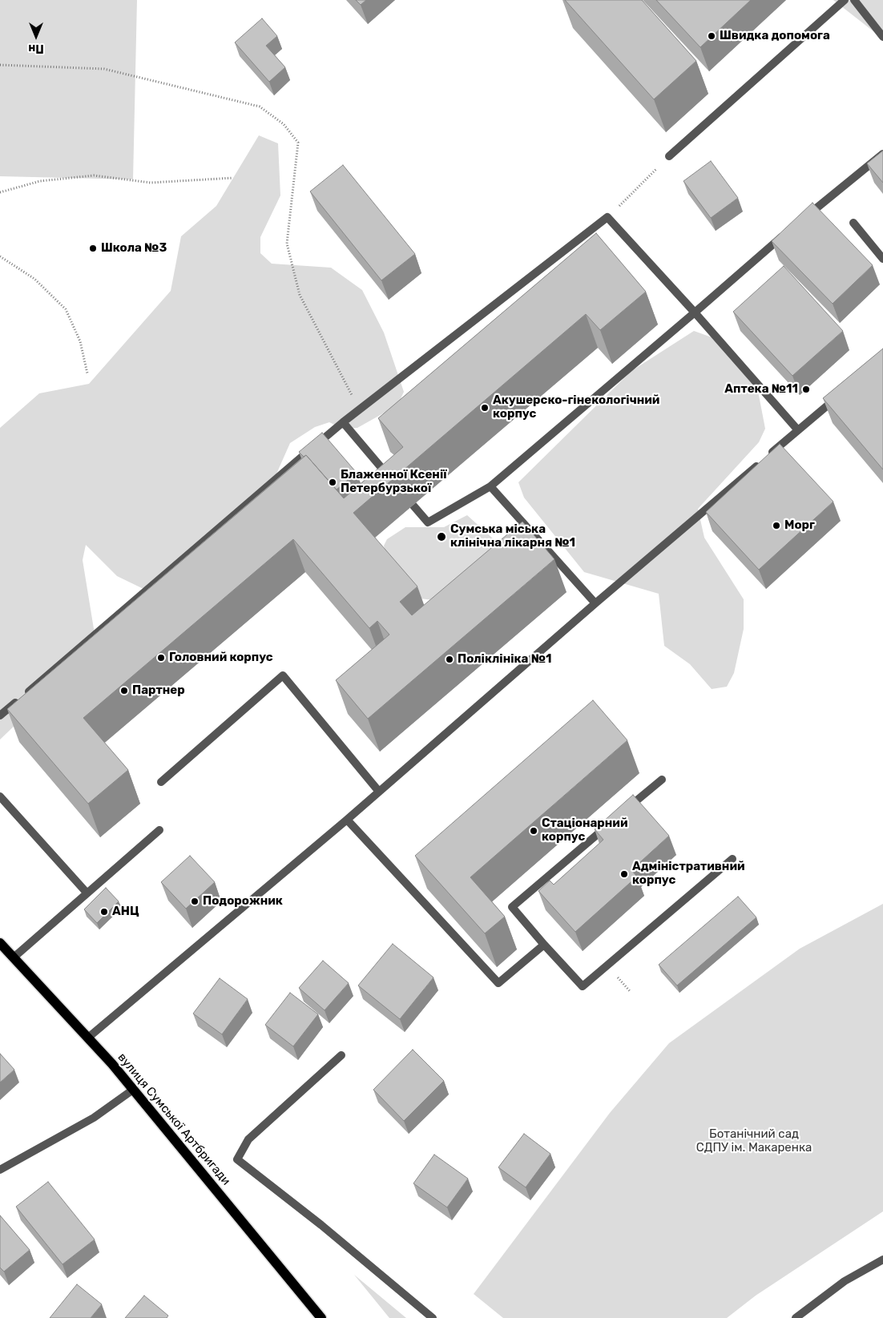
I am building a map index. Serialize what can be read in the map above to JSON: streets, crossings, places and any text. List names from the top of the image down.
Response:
{
  "streets": {
    "main road": ["вулиця Сумської Артбригади"]
  },
  "parks": ["Ботанічний сад СДПУ ім. Макаренка"],
  "places": [
    "Швидка допомога",
    "Школа №3",
    "Аптека №11",
    "Акушерско-гінекологічний корпус",
    "Блаженної Ксенії Петербурзької",
    "Морг",
    "Сумська міська клінічна лікарня №1",
    "Головний корпус",
    "Поліклініка №1",
    "Партнер",
    "Стаціонарний корпус",
    "Адміністративний корпус",
    "Подорожник",
    "АНЦ"
  ],
  "north": "bottom"
}
